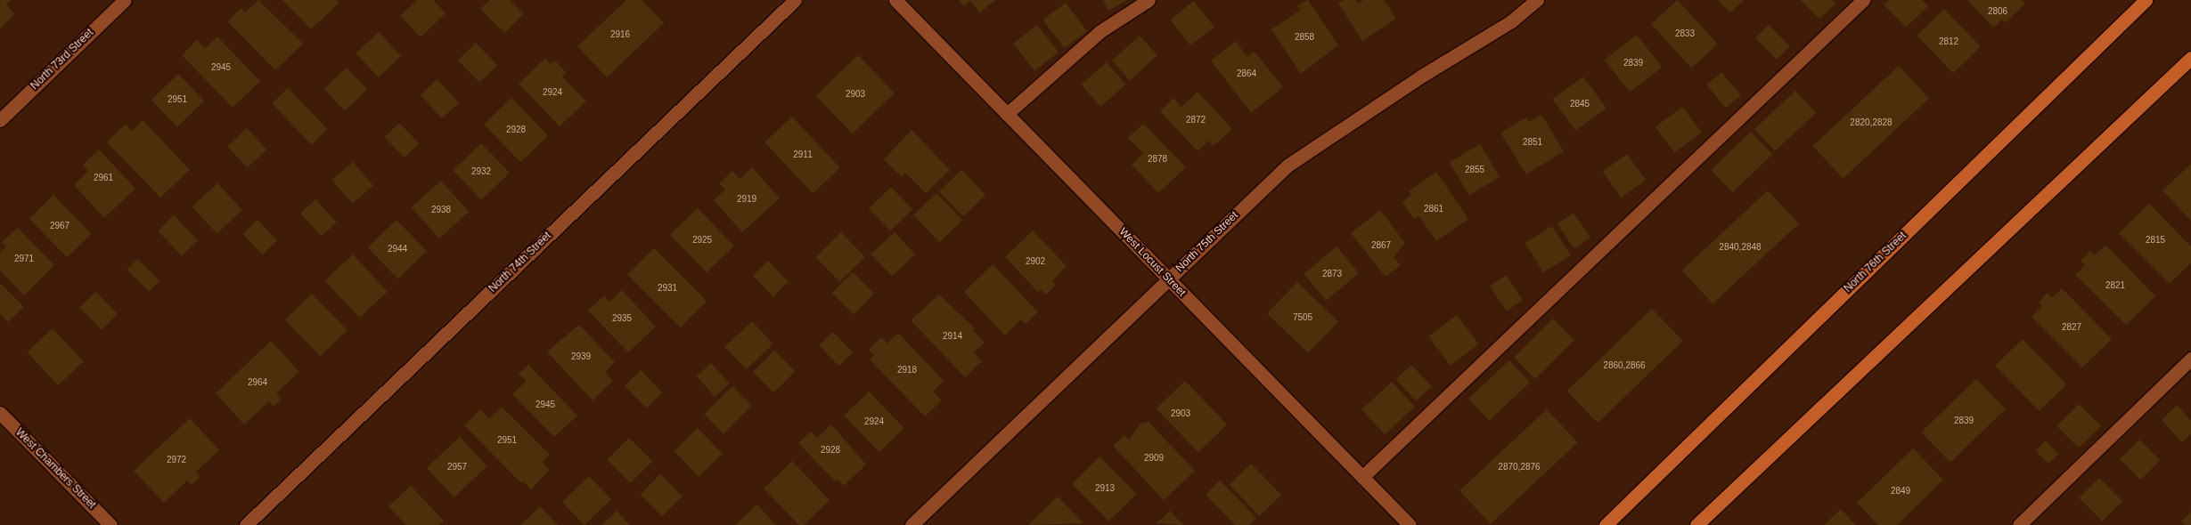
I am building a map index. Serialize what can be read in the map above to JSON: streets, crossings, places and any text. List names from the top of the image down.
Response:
{
  "streets": {
    "main road": ["North 76th Street"],
    "street": [
      "North 73rd Street",
      "North 75th Street",
      "North 74th Street",
      "West Locust Street",
      "West Chambers Street"
    ]
  },
  "crossings": [
    ["North 75th Street", "West Locust Street"]
  ],
  "house_numbers": [
    "2806",
    "2833",
    "2916",
    "2858",
    "2812",
    "2839",
    "2945",
    "2864",
    "2924",
    "2903",
    "2951",
    "2845",
    "2872",
    "2820,2828",
    "2928",
    "2851",
    "2911",
    "2878",
    "2855",
    "2932",
    "2961",
    "2919",
    "2861",
    "2938",
    "2967",
    "2925",
    "2815",
    "2867",
    "2840,2848",
    "2944",
    "2971",
    "2902",
    "2873",
    "2821",
    "2931",
    "7505",
    "2935",
    "2827",
    "2914",
    "2939",
    "2860,2866",
    "2918",
    "2964",
    "2945",
    "2903",
    "2839",
    "2924",
    "2951",
    "2928",
    "2909",
    "2972",
    "2957",
    "2870,2876",
    "2913",
    "2849"
  ]
}
